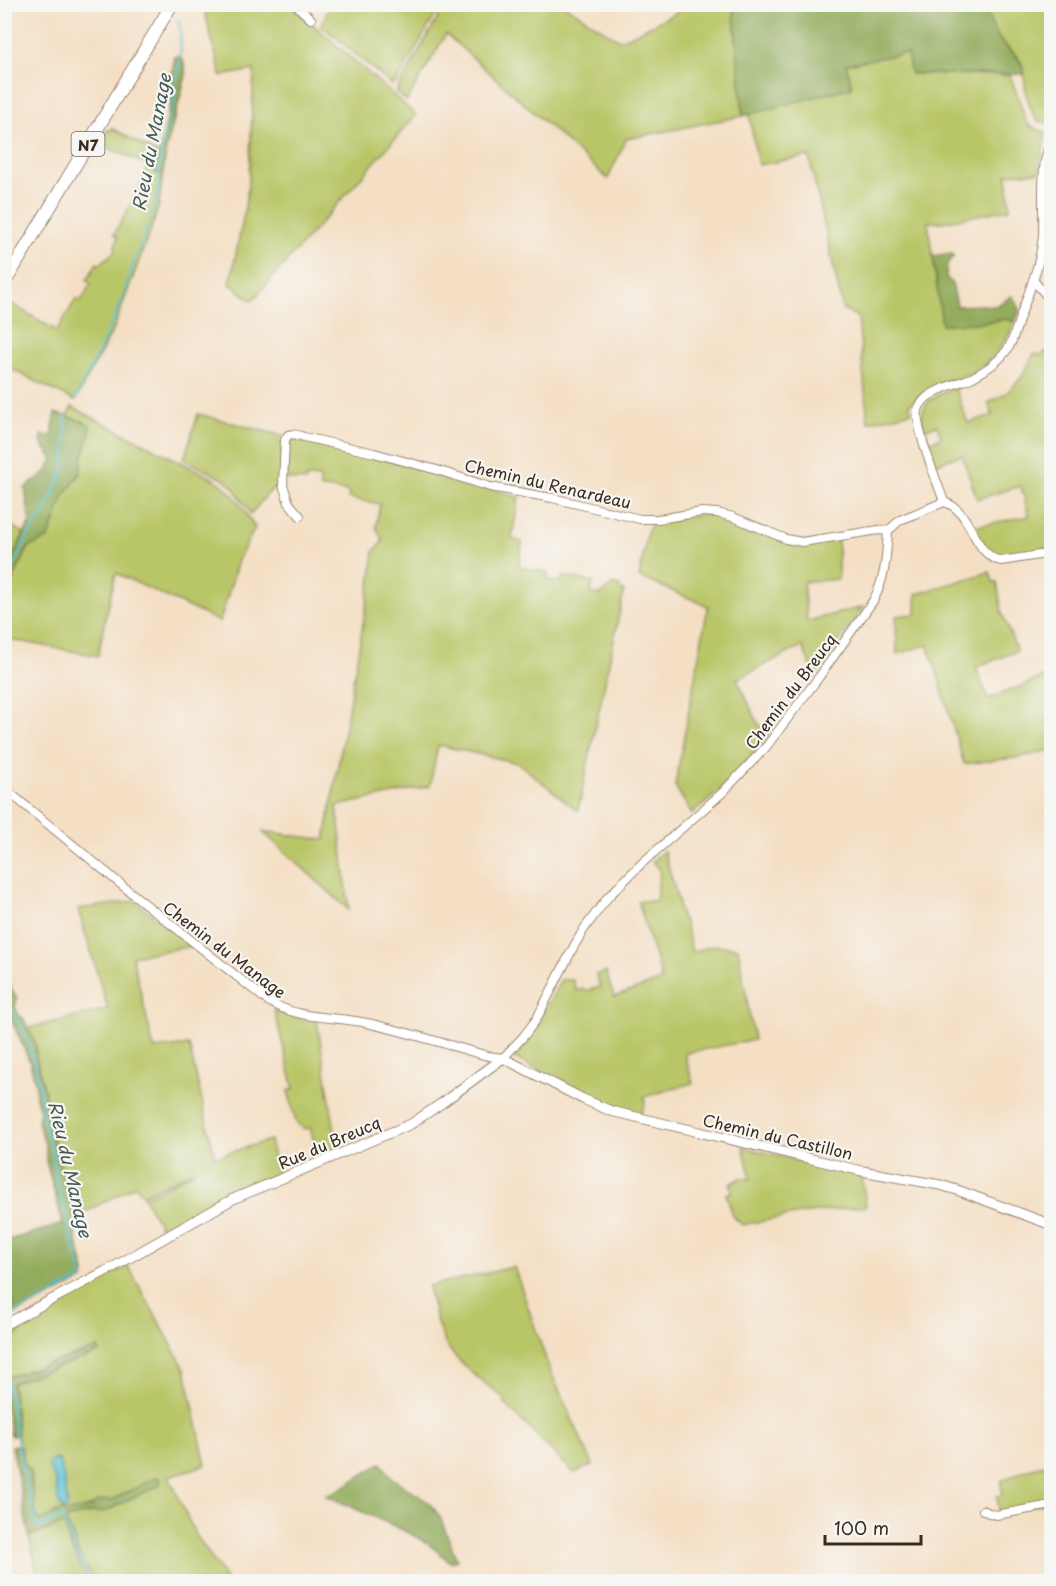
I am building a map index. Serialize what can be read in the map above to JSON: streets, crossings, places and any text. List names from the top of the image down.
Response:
{
  "streets": {
    "main road": ["N7"],
    "street": [
      "Chemin du Renardeau",
      "Chemin du Breucq",
      "Chemin du Manage",
      "Chemin du Castillon",
      "Rue du Breucq"
    ]
  },
  "crossings": [
    ["Chemin du Renardeau", "Chemin du Breucq"],
    ["Chemin du Breucq", "Rue du Breucq"],
    ["Chemin du Manage", "Chemin du Castillon"],
    ["Chemin du Manage", "Rue du Breucq"],
    ["Chemin du Castillon", "Rue du Breucq"]
  ],
  "water": ["Rieu du Manage"],
  "scale_bar": "100 m"
}
